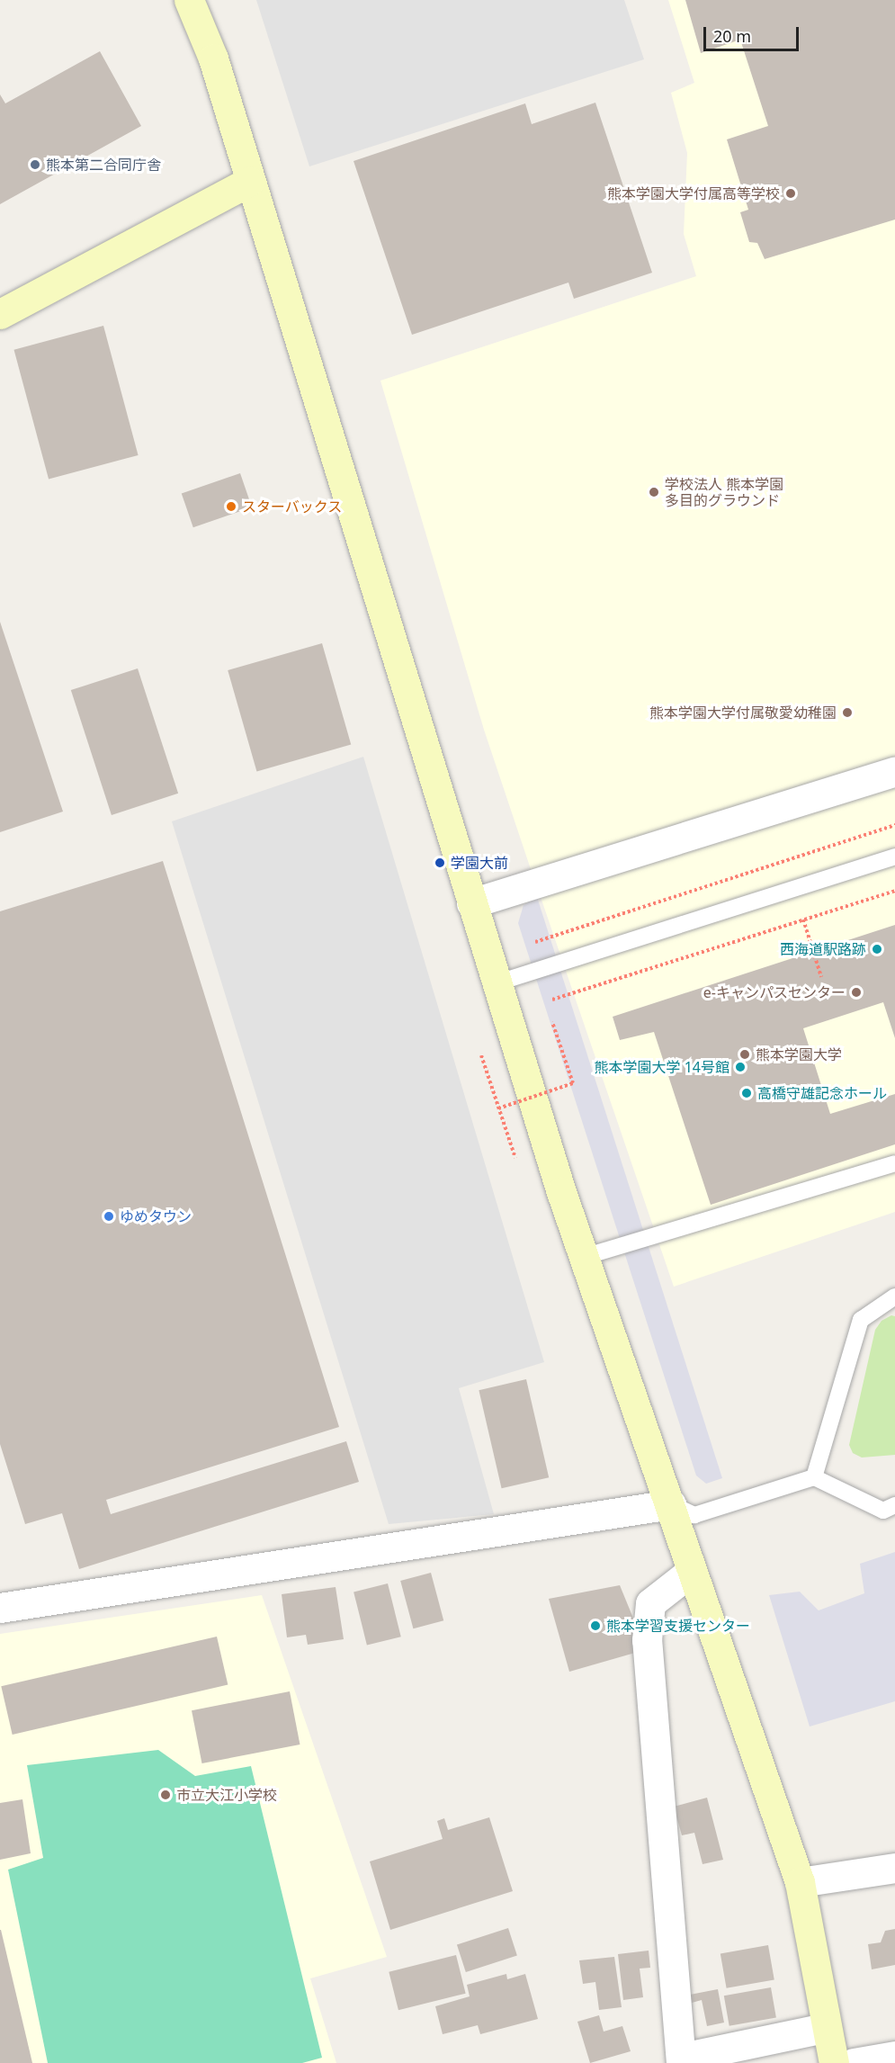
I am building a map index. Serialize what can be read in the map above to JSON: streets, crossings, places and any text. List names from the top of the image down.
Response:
{
  "places": [
    "熊本第二合同庁舎",
    "熊本学園大学付属高等学校",
    "学校法人 熊本学園 多目的グラウンド",
    "スターバックス",
    "熊本学園大学付属敬愛幼稚園",
    "学園大前",
    "西海道駅路跡",
    "e-キャンパスセンター",
    "熊本学園大学",
    "熊本学園大学 14号館",
    "高橋守雄記念ホール",
    "ゆめタウン",
    "熊本学習支援センター",
    "市立大江小学校"
  ],
  "scale_bar": "20 m"
}
